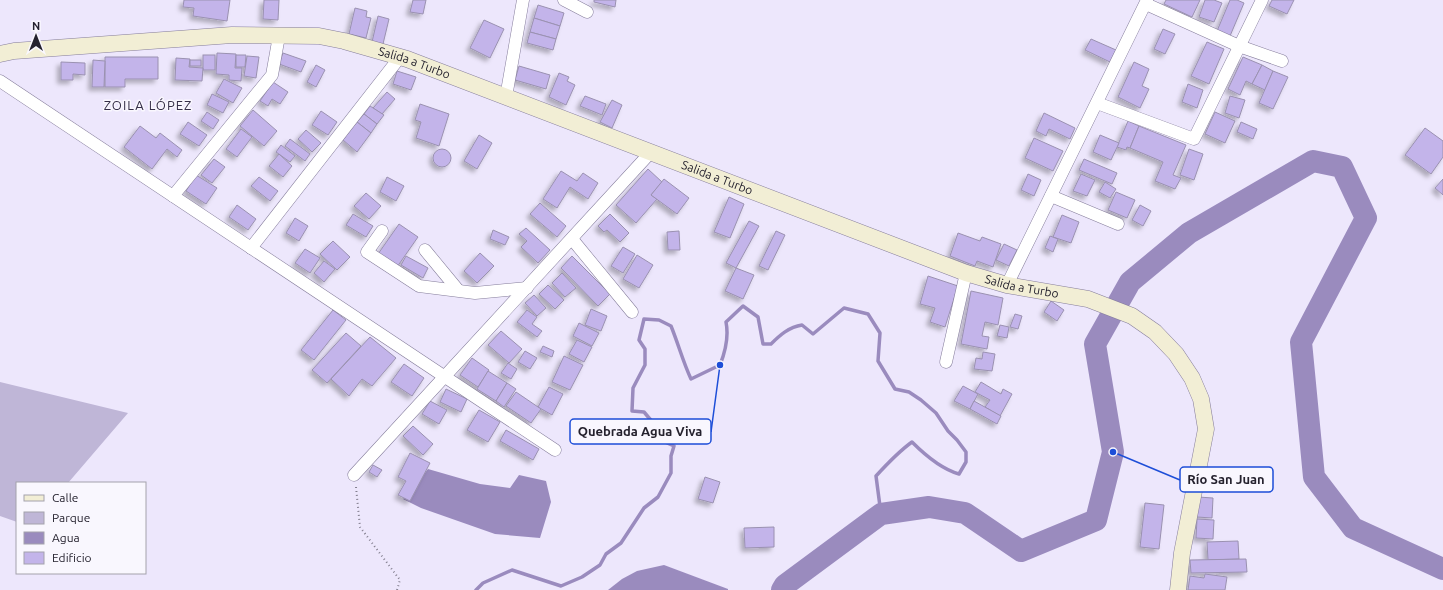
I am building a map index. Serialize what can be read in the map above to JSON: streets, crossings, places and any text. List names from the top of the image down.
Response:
{
  "streets": {
    "main road": ["Salida a Turbo"]
  },
  "districts": ["ZOILA LÓPEZ"],
  "places": ["Quebrada Agua Viva", "Río San Juan"],
  "legend": [
    "Calle",
    "Parque",
    "Agua",
    "Edificio"
  ],
  "north": "top"
}
